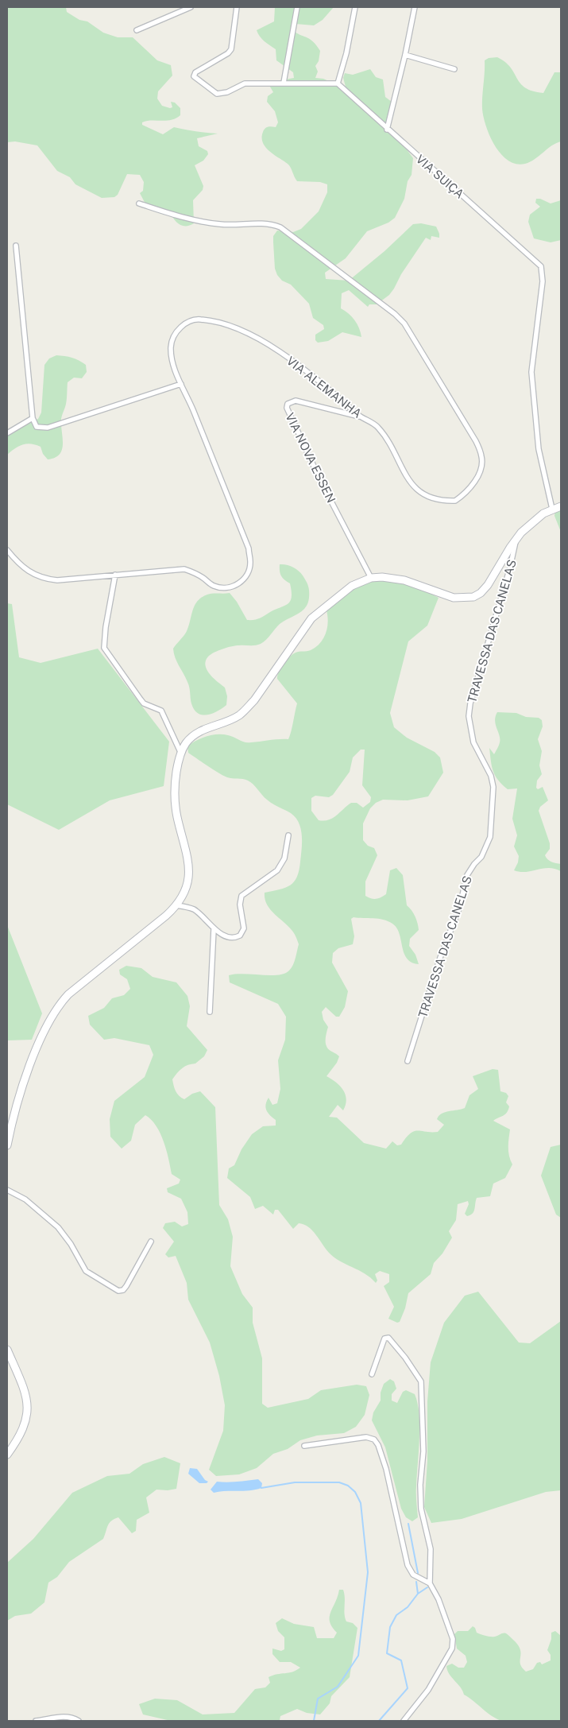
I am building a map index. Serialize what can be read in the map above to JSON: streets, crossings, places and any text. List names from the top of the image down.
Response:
{
  "streets": {
    "street": [
      "VIA SUIÇA",
      "VIA ALEMANHA",
      "VIA NOVA ESSEN",
      "TRAVESSA DAS CANELAS"
    ]
  },
  "crossings": [
    ["VIA ALEMANHA", "VIA NOVA ESSEN"]
  ]
}
